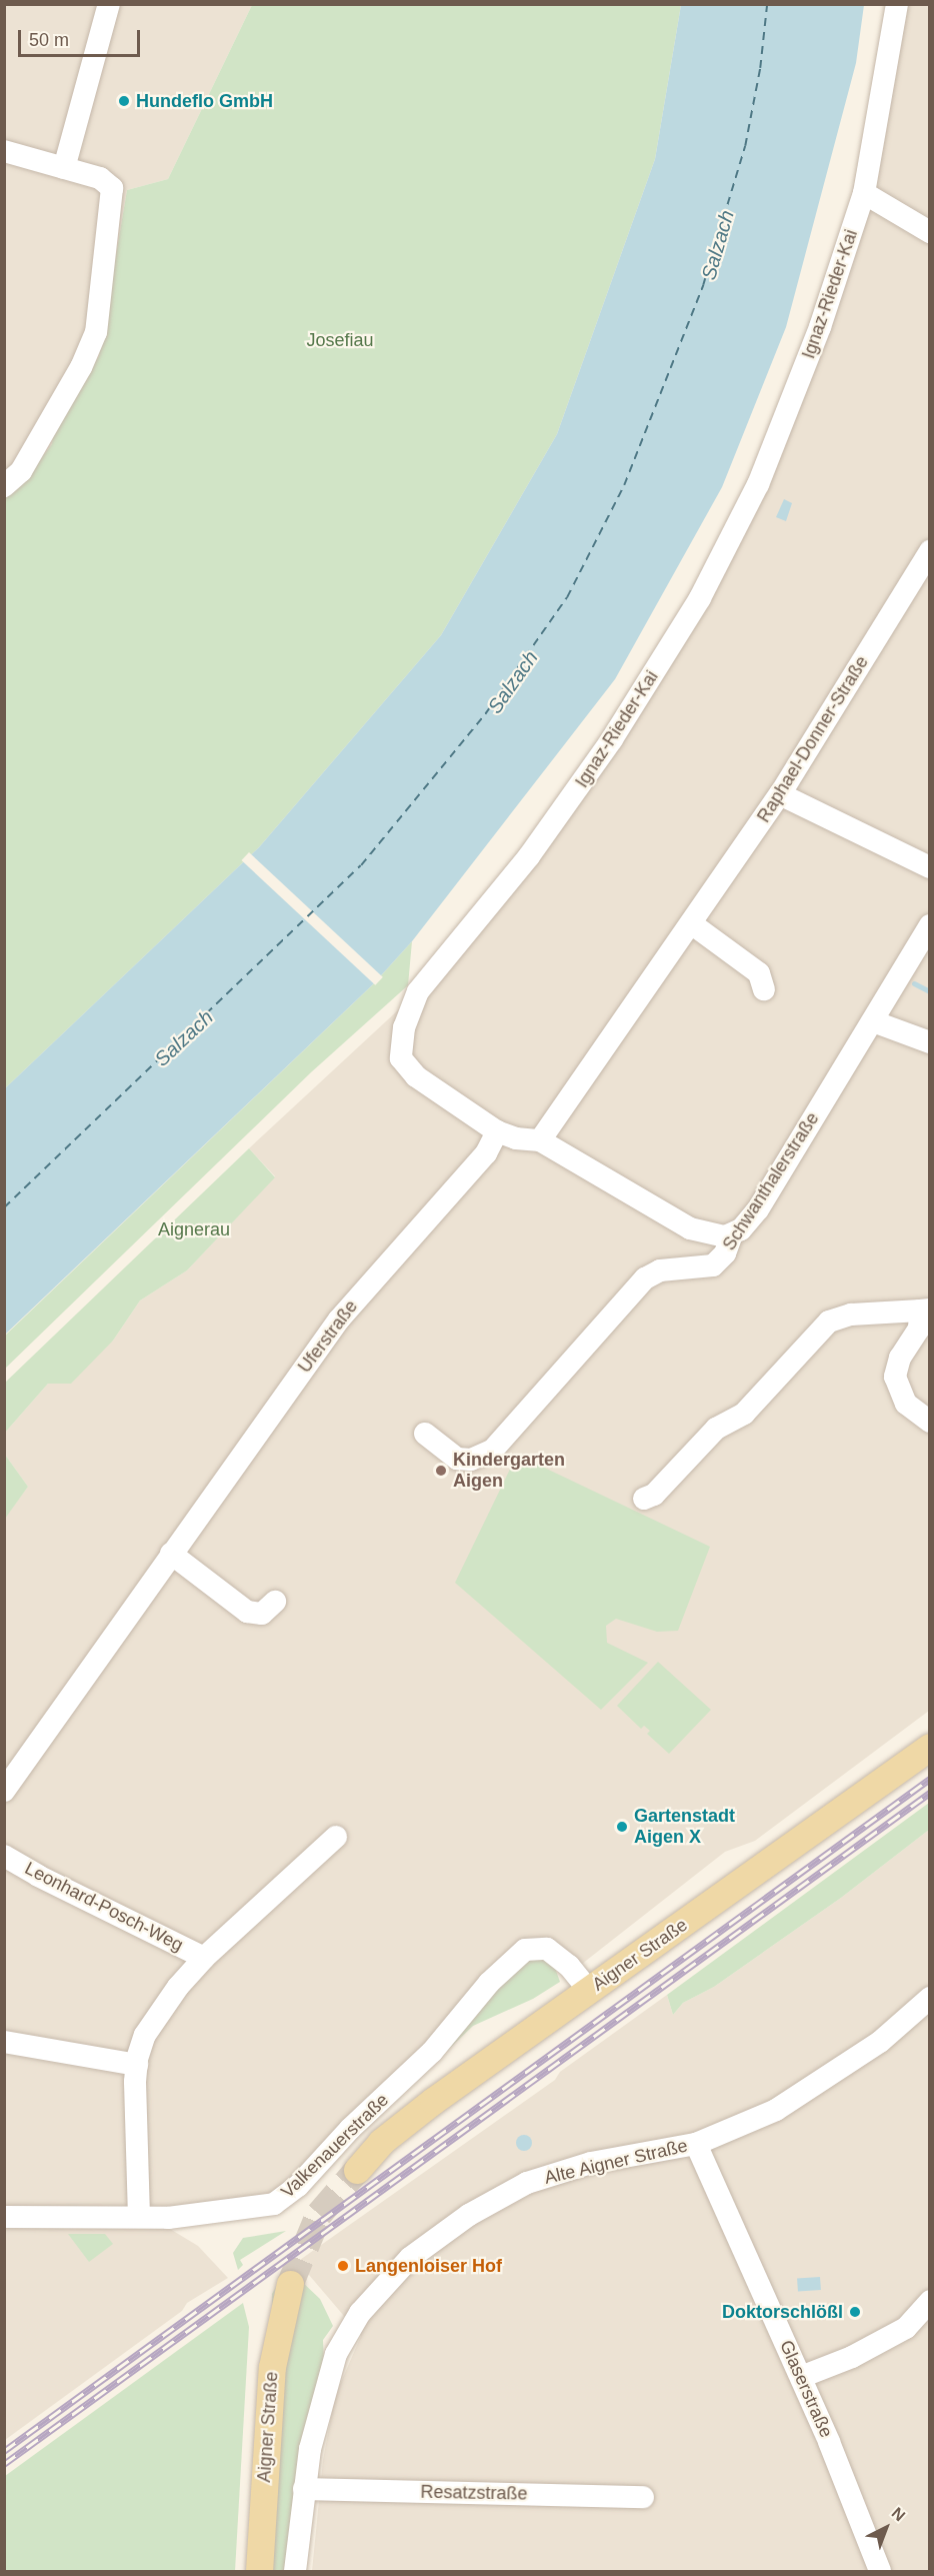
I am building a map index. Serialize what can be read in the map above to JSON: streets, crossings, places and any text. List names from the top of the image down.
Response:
{
  "streets": {
    "main road": ["Aigner Straße"],
    "street": [
      "Ignaz-Rieder-Kai",
      "Raphael-Donner-Straße",
      "Schwanthalerstraße",
      "Uferstraße",
      "Leonhard-Posch-Weg",
      "Valkenauerstraße",
      "Alte Aigner Straße",
      "Glaserstraße",
      "Resatzstraße"
    ]
  },
  "crossings": [
    ["Ignaz-Rieder-Kai", "Raphael-Donner-Straße"],
    ["Ignaz-Rieder-Kai", "Schwanthalerstraße"],
    ["Ignaz-Rieder-Kai", "Uferstraße"],
    ["Leonhard-Posch-Weg", "Valkenauerstraße"],
    ["Aigner Straße", "Valkenauerstraße"],
    ["Alte Aigner Straße", "Glaserstraße"],
    ["Alte Aigner Straße", "Resatzstraße"]
  ],
  "water": ["Salzach"],
  "parks": ["Josefiau", "Aignerau"],
  "places": [
    "Hundeflo GmbH",
    "Kindergarten Aigen",
    "Gartenstadt Aigen X",
    "Langenloiser Hof",
    "Doktorschlößl"
  ],
  "scale_bar": "50 m",
  "north": "top right"
}
